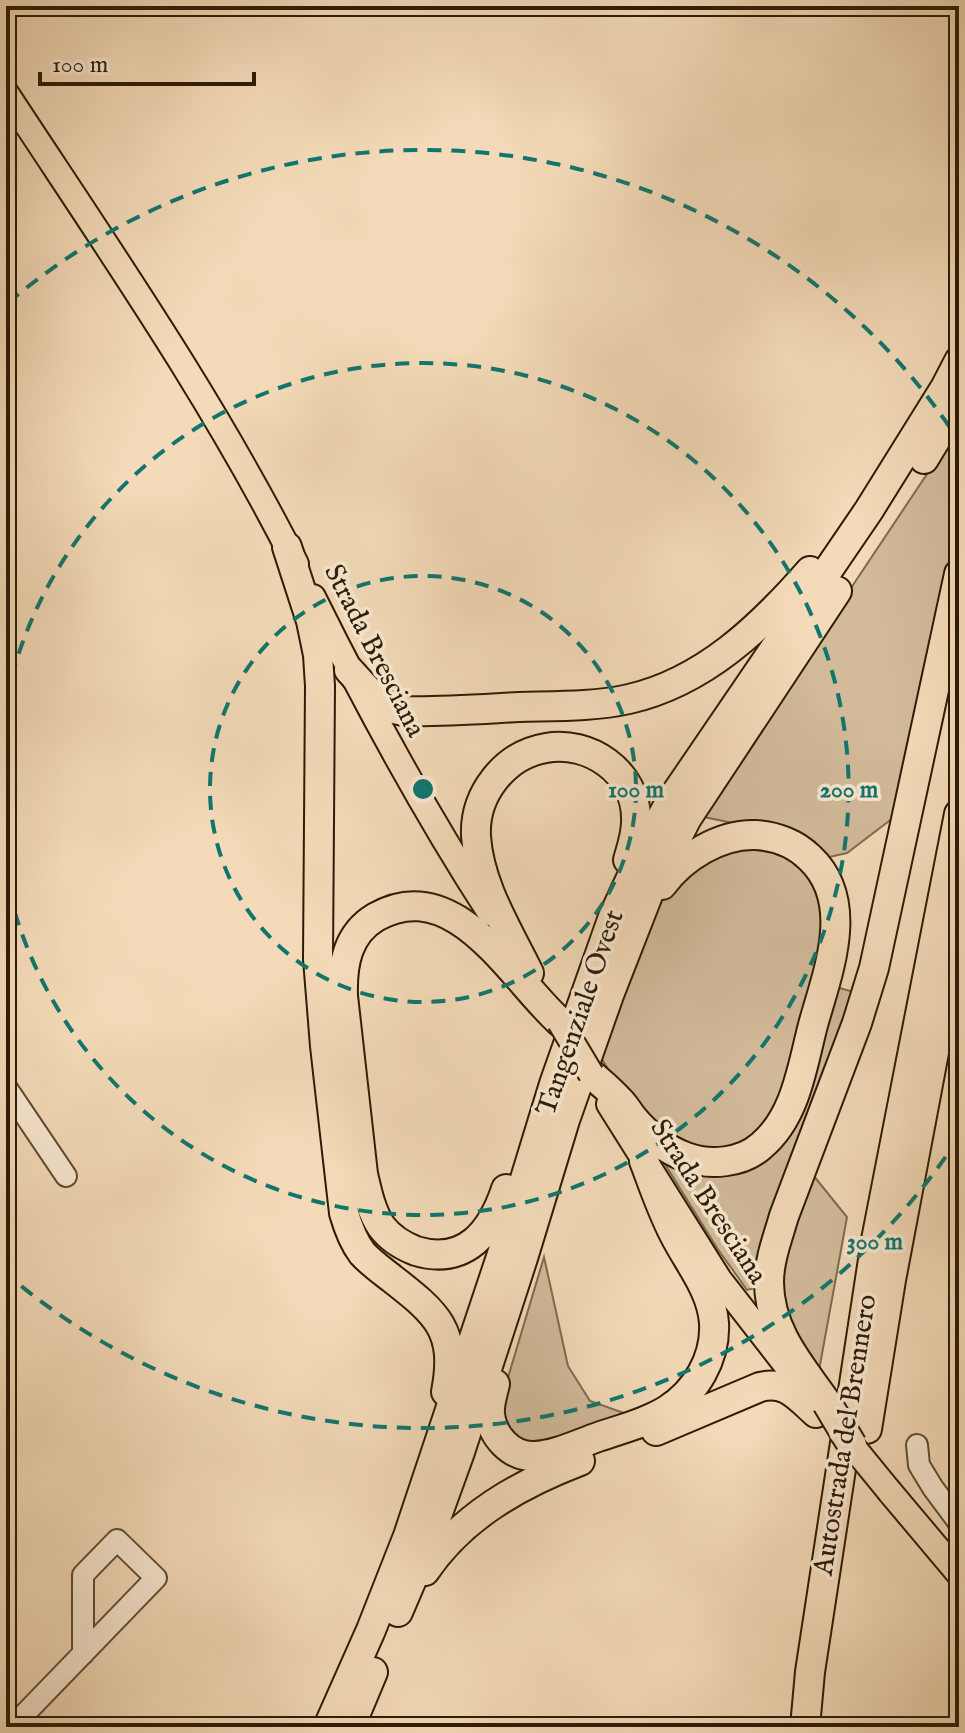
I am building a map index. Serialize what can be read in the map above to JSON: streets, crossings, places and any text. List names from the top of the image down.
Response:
{
  "streets": {
    "highway": ["Tangenziale Ovest", "Autostrada del Brennero"],
    "main road": ["Strada Bresciana"]
  },
  "scale_bar": "100 m",
  "rings": ["100 m", "200 m", "300 m"]
}
